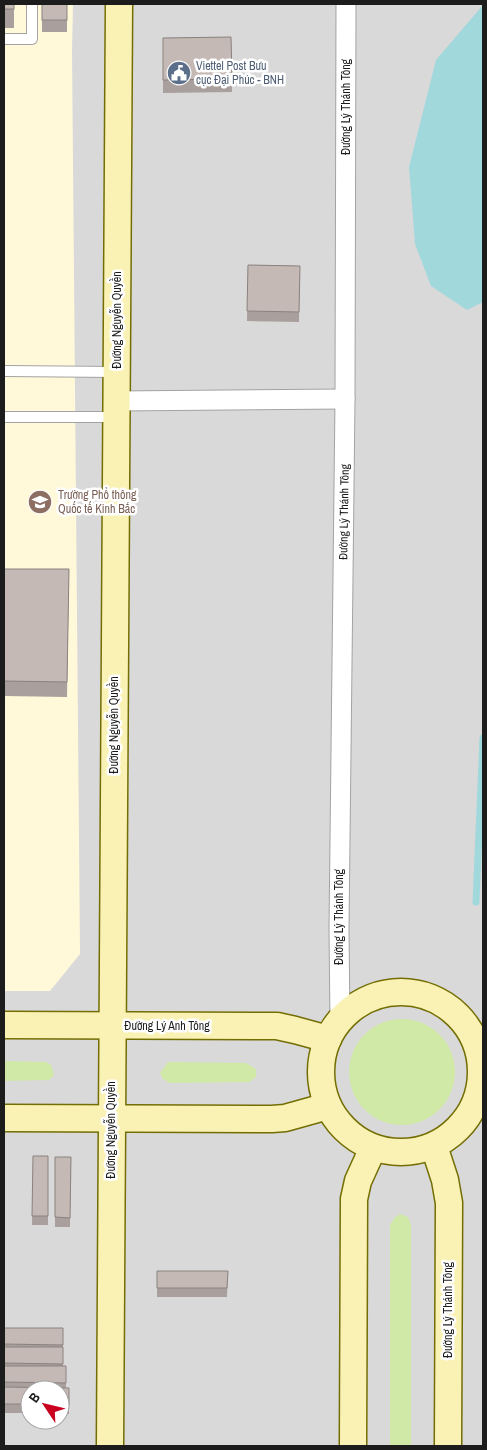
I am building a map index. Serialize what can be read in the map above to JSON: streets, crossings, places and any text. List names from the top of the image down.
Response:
{
  "streets": {
    "main road": ["Đường Lý Thánh Tông", "Đường Nguyễn Quyền", "Đường Lý Anh Tông"]
  },
  "crossings": [
    ["Đường Lý Thánh Tông", "Đường Lý Anh Tông"],
    ["Đường Nguyễn Quyền", "Đường Lý Anh Tông"]
  ],
  "places": {
    "public building": ["Viettel Post Bưu cục Đại Phúc - BNH"],
    "school or university": ["Trường Phổ thông Quốc tế Kinh Bắc"]
  },
  "north": "top left"
}
